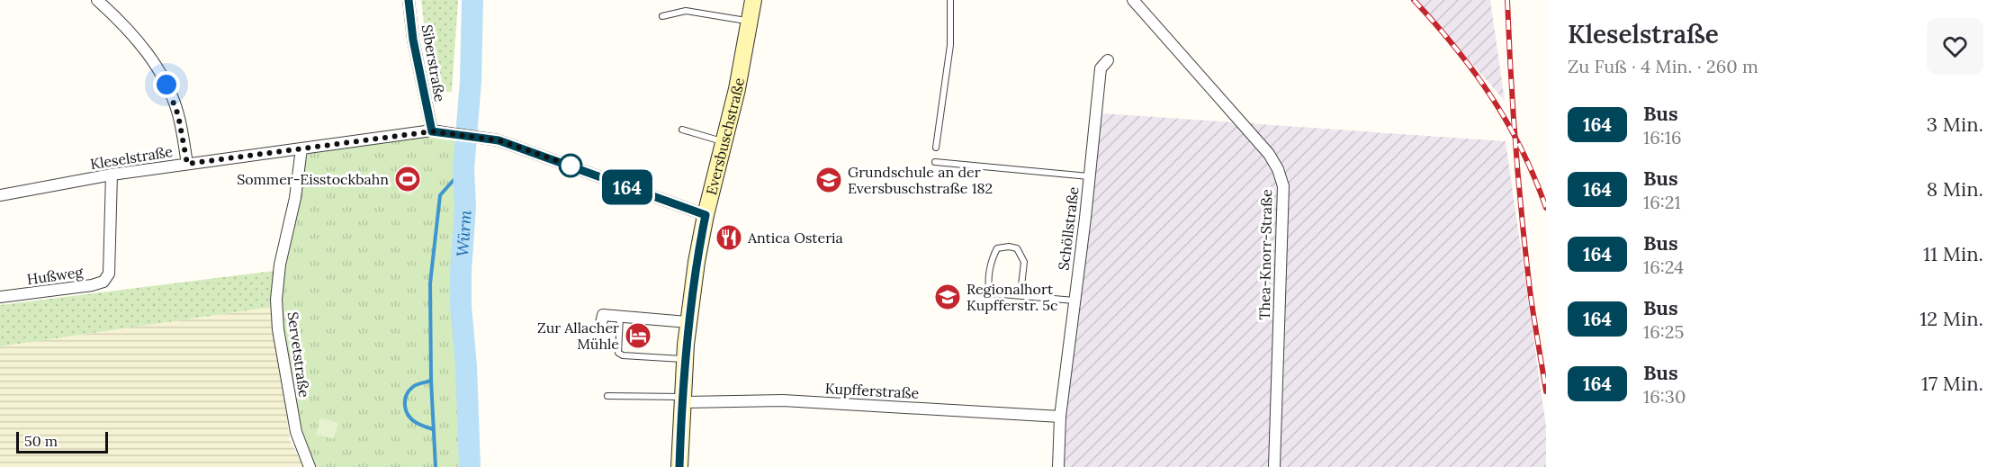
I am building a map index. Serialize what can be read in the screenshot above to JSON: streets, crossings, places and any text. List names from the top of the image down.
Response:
{
  "streets": {
    "main road": ["Eversbuschstraße"],
    "street": [
      "Siberstraße",
      "Kleselstraße",
      "Schöllstraße",
      "Thea-Knorr-Straße",
      "Hußweg",
      "Servetstraße",
      "Kupfferstraße"
    ]
  },
  "crossings": [
    ["Siberstraße", "Kleselstraße"],
    ["Eversbuschstraße", "Kleselstraße"],
    ["Eversbuschstraße", "Kupfferstraße"],
    ["Kleselstraße", "Hußweg"],
    ["Kleselstraße", "Servetstraße"],
    ["Schöllstraße", "Kupfferstraße"]
  ],
  "water": ["Würm"],
  "places": {
    "sports": ["Sommer-Eisstockbahn"],
    "school or university": ["Grundschule an der Eversbuschstraße 182", "Regionalhort Kupfferstr. 5c"],
    "restaurant": ["Antica Osteria"],
    "hotel": ["Zur Allacher Mühle"]
  },
  "lines": ["bus line 164"],
  "scale_bar": "50 m",
  "page": {
    "on_map": "164",
    "heading": ["Kleselstraße", "Zu Fuß · 4 Min. · 260 m"],
    "list": [
      {
        "mark": "164",
        "name": "Bus",
        "note": "16:16",
        "value": "3 Min."
      },
      {
        "mark": "164",
        "name": "Bus",
        "note": "16:21",
        "value": "8 Min."
      },
      {
        "mark": "164",
        "name": "Bus",
        "note": "16:24",
        "value": "11 Min."
      },
      {
        "mark": "164",
        "name": "Bus",
        "note": "16:25",
        "value": "12 Min."
      },
      {
        "mark": "164",
        "name": "Bus",
        "note": "16:30",
        "value": "17 Min."
      }
    ],
    "scale": "50 m"
  }
}
